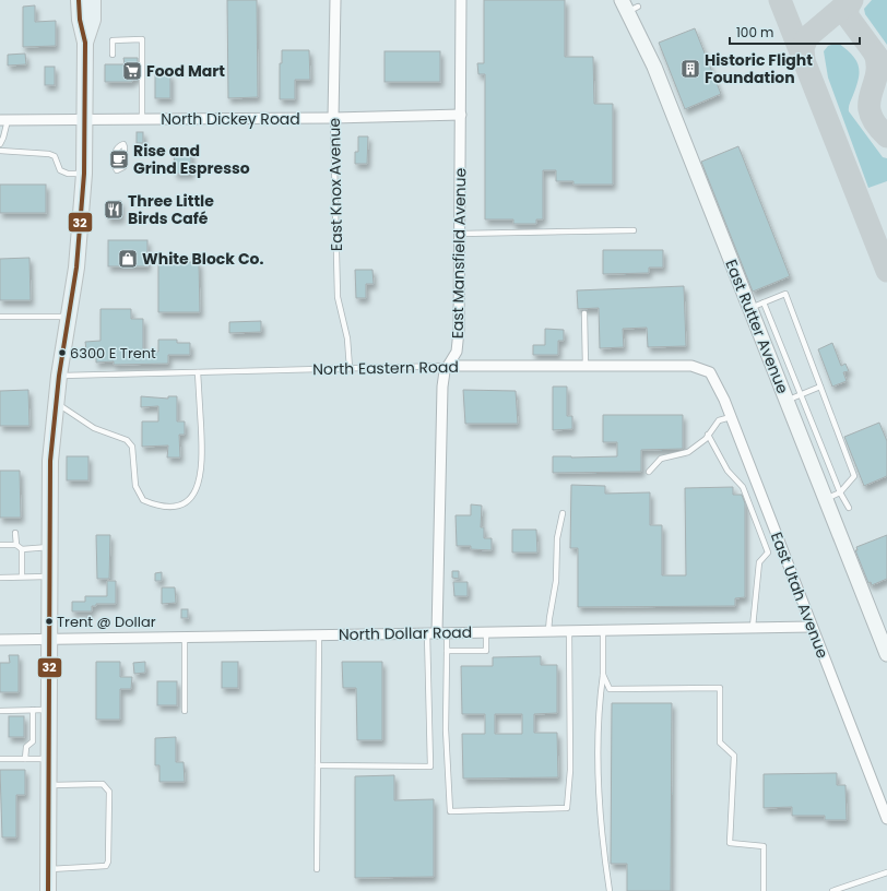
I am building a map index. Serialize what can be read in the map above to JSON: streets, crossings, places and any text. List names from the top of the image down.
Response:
{
  "streets": {
    "street": [
      "North Dickey Road",
      "East Knox Avenue",
      "East Mansfield Avenue",
      "East Rutter Avenue",
      "North Eastern Road",
      "East Utah Avenue",
      "North Dollar Road"
    ]
  },
  "crossings": [
    ["North Dickey Road", "East Knox Avenue"],
    ["North Dickey Road", "East Mansfield Avenue"],
    ["East Knox Avenue", "North Eastern Road"],
    ["East Mansfield Avenue", "North Eastern Road"],
    ["East Mansfield Avenue", "North Dollar Road"],
    ["North Eastern Road", "East Utah Avenue"],
    ["East Utah Avenue", "North Dollar Road"]
  ],
  "places": {
    "building": ["Historic Flight Foundation"],
    "supermarket": ["Food Mart"],
    "cafe": ["Rise and Grind Espresso"],
    "restaurant": ["Three Little Birds Café"],
    "shop": ["White Block Co."],
    "other": ["6300 E Trent", "Trent @ Dollar"]
  },
  "lines": ["transit line 32"],
  "scale_bar": "100 m"
}
